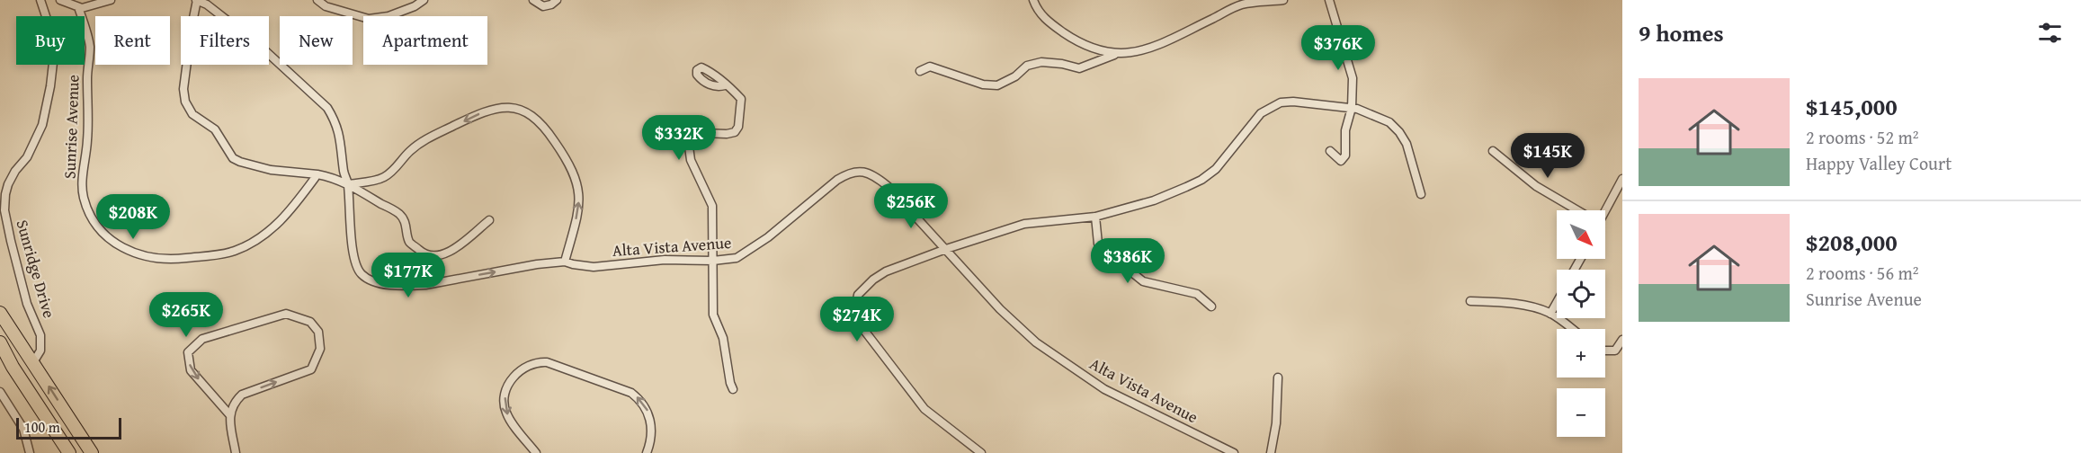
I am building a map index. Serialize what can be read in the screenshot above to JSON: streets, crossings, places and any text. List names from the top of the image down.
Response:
{
  "streets": {
    "street": ["Sunrise Avenue", "Alta Vista Avenue", "Sunridge Drive"]
  },
  "scale_bar": "100 m",
  "north": "bottom right",
  "page": {
    "heading": "9 homes",
    "chip": [
      "Buy",
      "Rent",
      "Filters",
      "New",
      "Apartment"
    ],
    "price": [
      "$376K",
      "$332K",
      "$145K",
      "$256K",
      "$208K",
      "$386K",
      "$177K",
      "$265K",
      "$274K"
    ],
    "list": [
      {
        "name": "$145,000",
        "note": "2 rooms · 52 m² · Happy Valley Court"
      },
      {
        "name": "$208,000",
        "note": "2 rooms · 56 m² · Sunrise Avenue"
      }
    ],
    "map_buttons": ["+", "−"],
    "scale": "100 m"
  }
}
